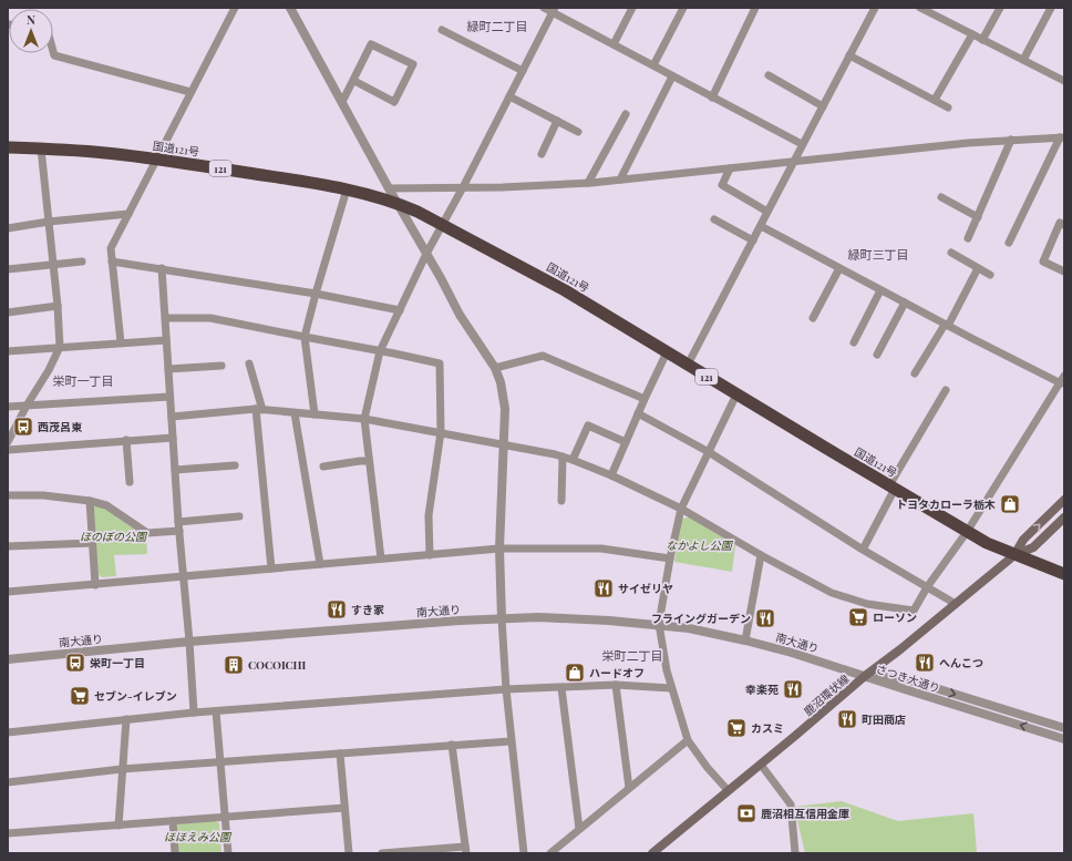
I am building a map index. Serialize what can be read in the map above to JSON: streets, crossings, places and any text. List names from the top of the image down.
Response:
{
  "streets": {
    "highway": ["国道121号", "121"],
    "main road": ["鹿沼環状線"],
    "street": ["南大通り", "さつき大通り"]
  },
  "crossings": [
    ["国道121号", "鹿沼環状線"],
    ["南大通り", "さつき大通り"],
    ["南大通り", "鹿沼環状線"],
    ["さつき大通り", "鹿沼環状線"]
  ],
  "districts": [
    "緑町二丁目",
    "緑町三丁目",
    "栄町一丁目",
    "栄町二丁目"
  ],
  "parks": ["ほのぼの公園", "なかよし公園", "ほほえみ公園"],
  "places": {
    "bus stop": ["西茂呂東", "栄町一丁目"],
    "shop": ["トヨタカローラ栃木", "ハードオフ"],
    "restaurant": [
      "サイゼリヤ",
      "すき家",
      "フライングガーデン",
      "へんこつ",
      "幸楽苑",
      "町田商店"
    ],
    "supermarket": ["ローソン", "セブン-イレブン", "カスミ"],
    "building": ["COCOICHI"],
    "bank": ["鹿沼相互信用金庫"]
  },
  "north": "top"
}
